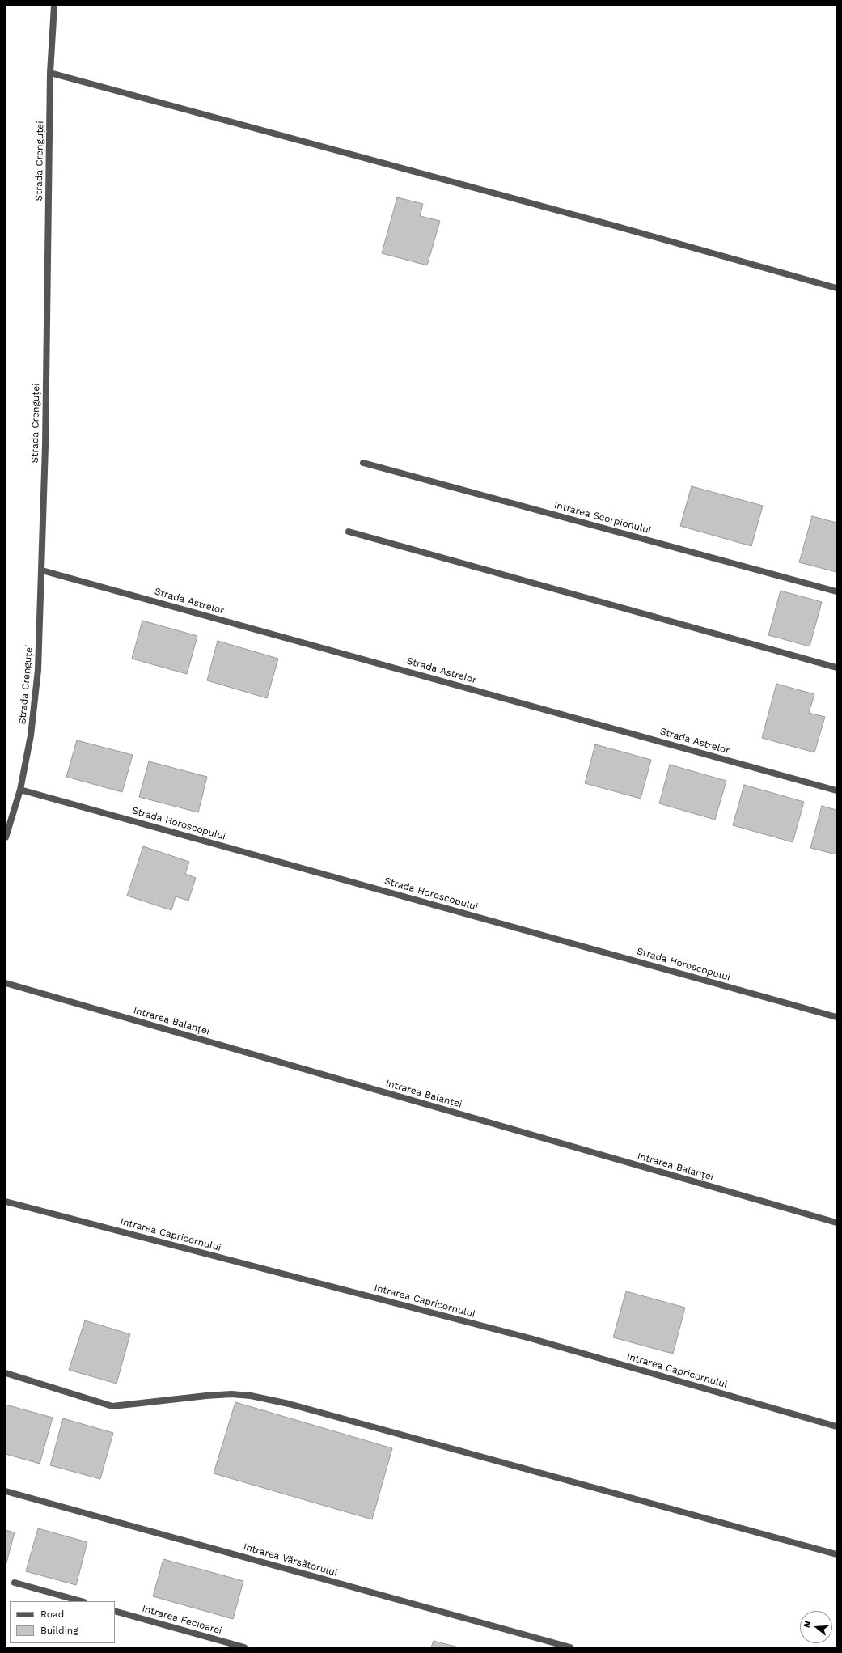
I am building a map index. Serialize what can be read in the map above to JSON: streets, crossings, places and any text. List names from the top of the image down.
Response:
{
  "streets": {
    "street": [
      "Strada Crenguței",
      "Intrarea Scorpionului",
      "Strada Astrelor",
      "Strada Horoscopului",
      "Intrarea Balanței",
      "Intrarea Capricornului",
      "Intrarea Vărsătorului",
      "Intrarea Fecioarei"
    ]
  },
  "crossings": [
    ["Strada Crenguței", "Strada Astrelor"],
    ["Strada Crenguței", "Strada Horoscopului"]
  ],
  "legend": ["Road", "Building"],
  "north": "left"
}
